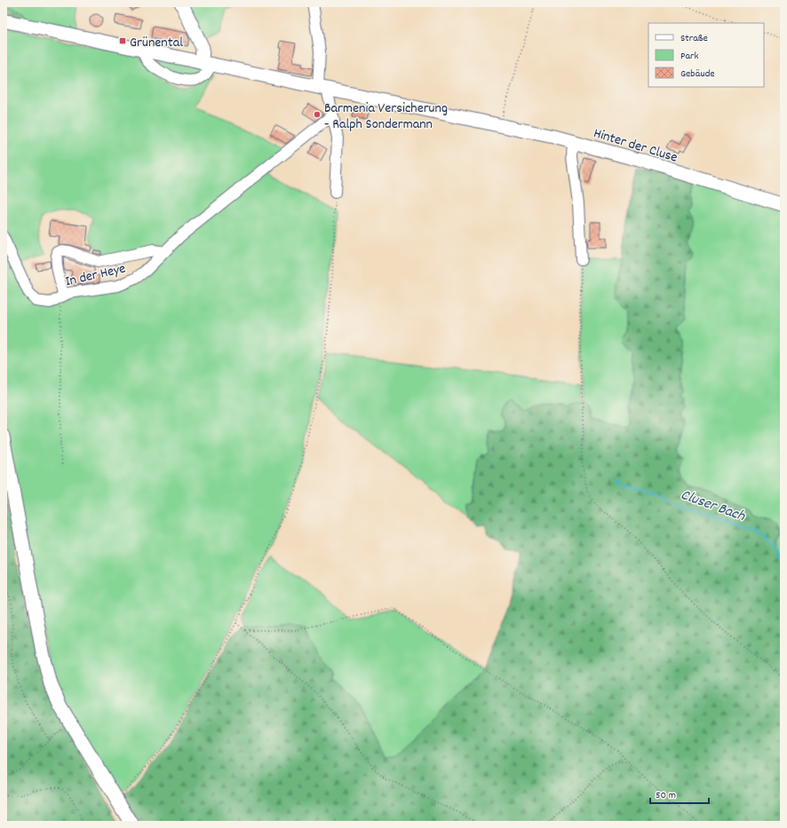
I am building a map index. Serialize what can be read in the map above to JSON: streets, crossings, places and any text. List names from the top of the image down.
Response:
{
  "streets": {
    "main road": ["Hinter der Cluse"],
    "street": ["In der Heye"]
  },
  "water": ["Cluser Bach"],
  "places": {
    "transit": ["Grünental"],
    "other": ["Barmenia Versicherung - Ralph Sondermann"]
  },
  "legend": ["Straße", "Park", "Gebäude"],
  "scale_bar": "50 m"
}
